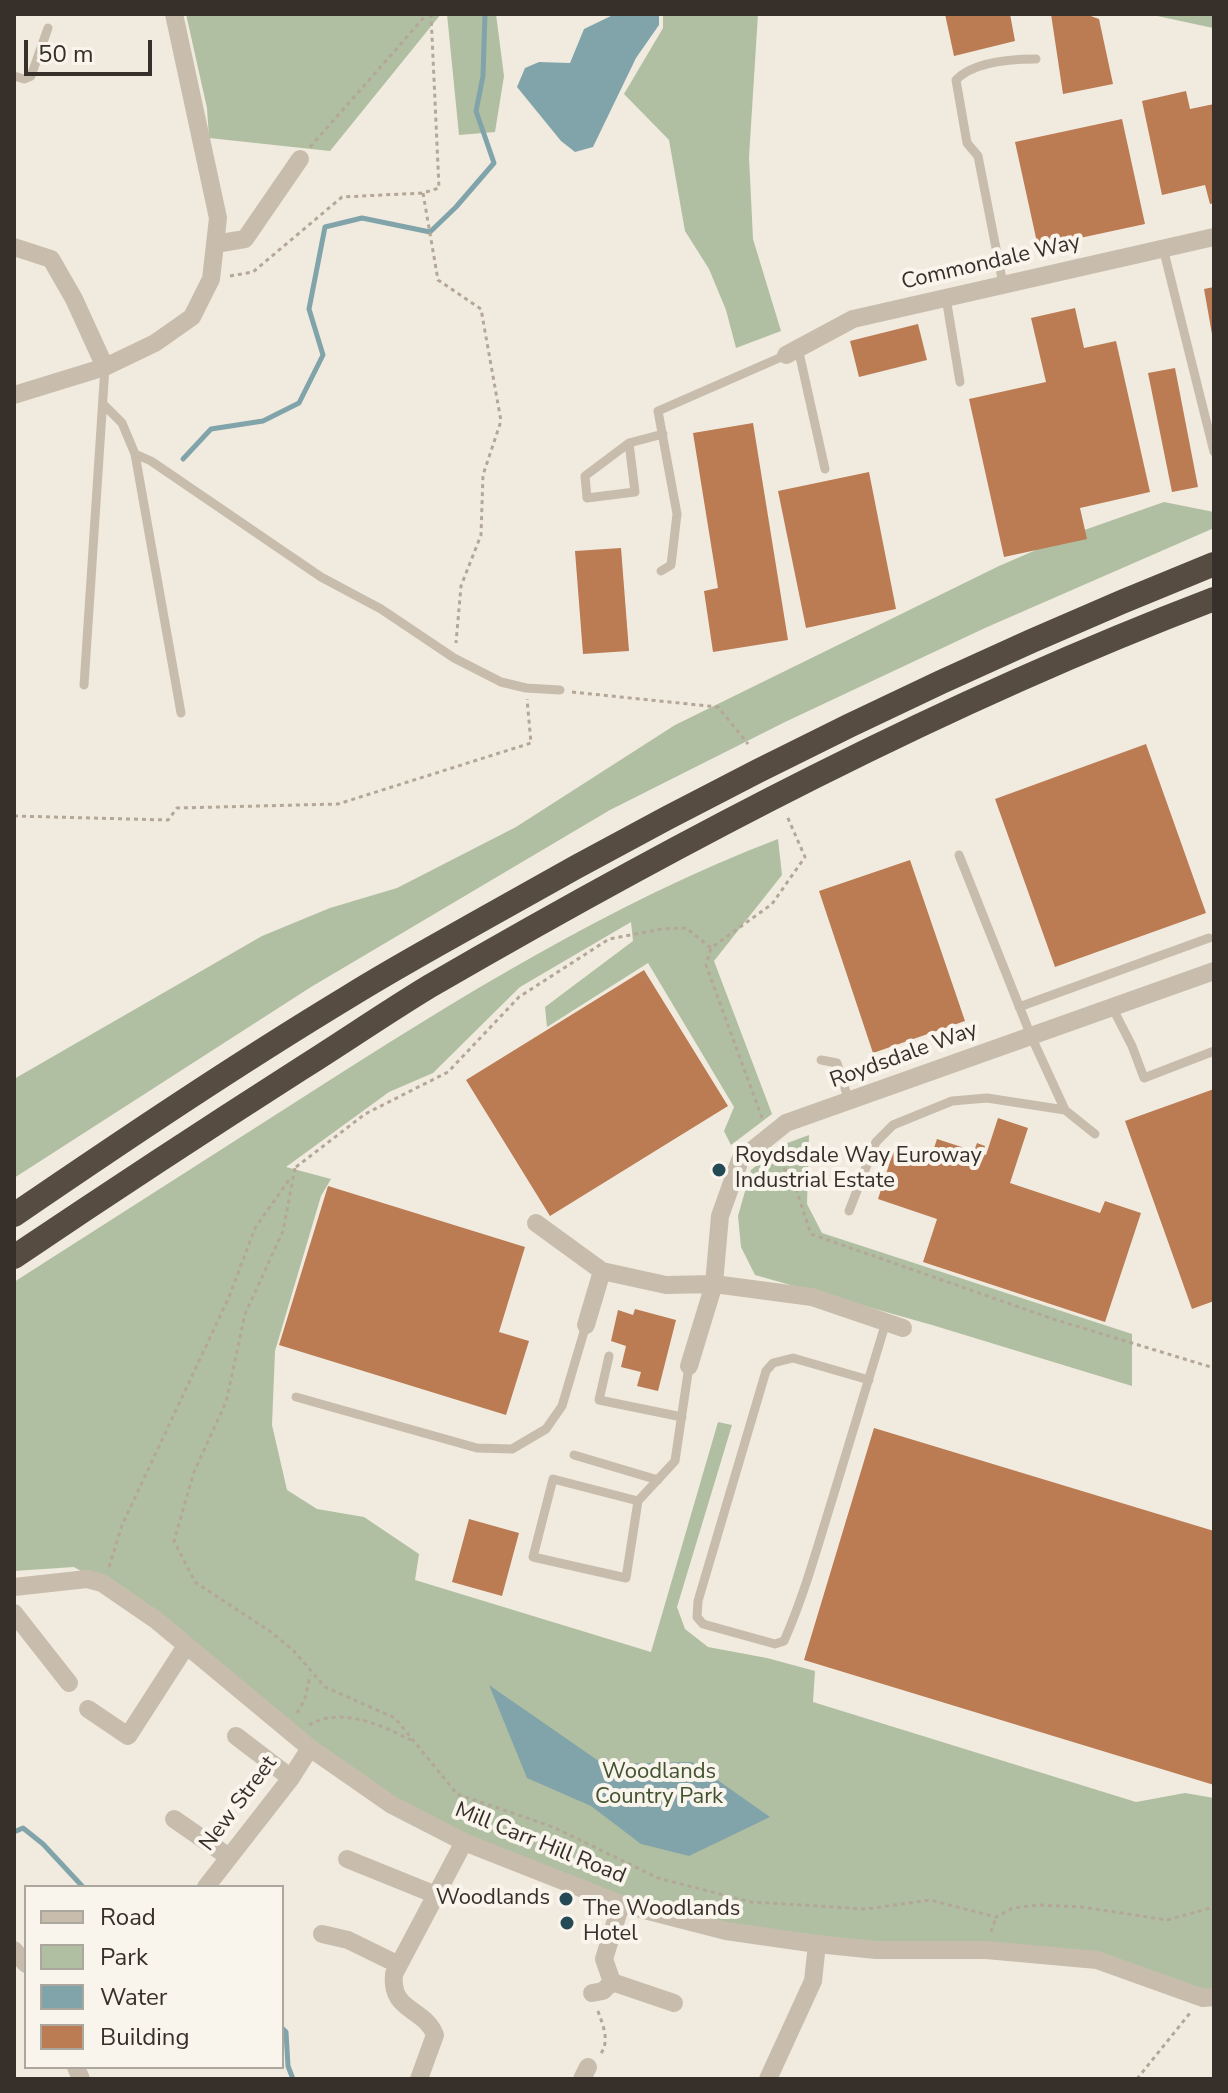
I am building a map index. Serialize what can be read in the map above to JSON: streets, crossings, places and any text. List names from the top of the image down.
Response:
{
  "streets": {
    "street": [
      "Commondale Way",
      "Roydsdale Way",
      "New Street",
      "Mill Carr Hill Road"
    ]
  },
  "crossings": [
    ["New Street", "Mill Carr Hill Road"]
  ],
  "parks": ["Woodlands Country Park"],
  "places": ["Roydsdale Way Euroway Industrial Estate", "Woodlands", "The Woodlands Hotel"],
  "legend": [
    "Road",
    "Park",
    "Water",
    "Building"
  ],
  "scale_bar": "50 m"
}
